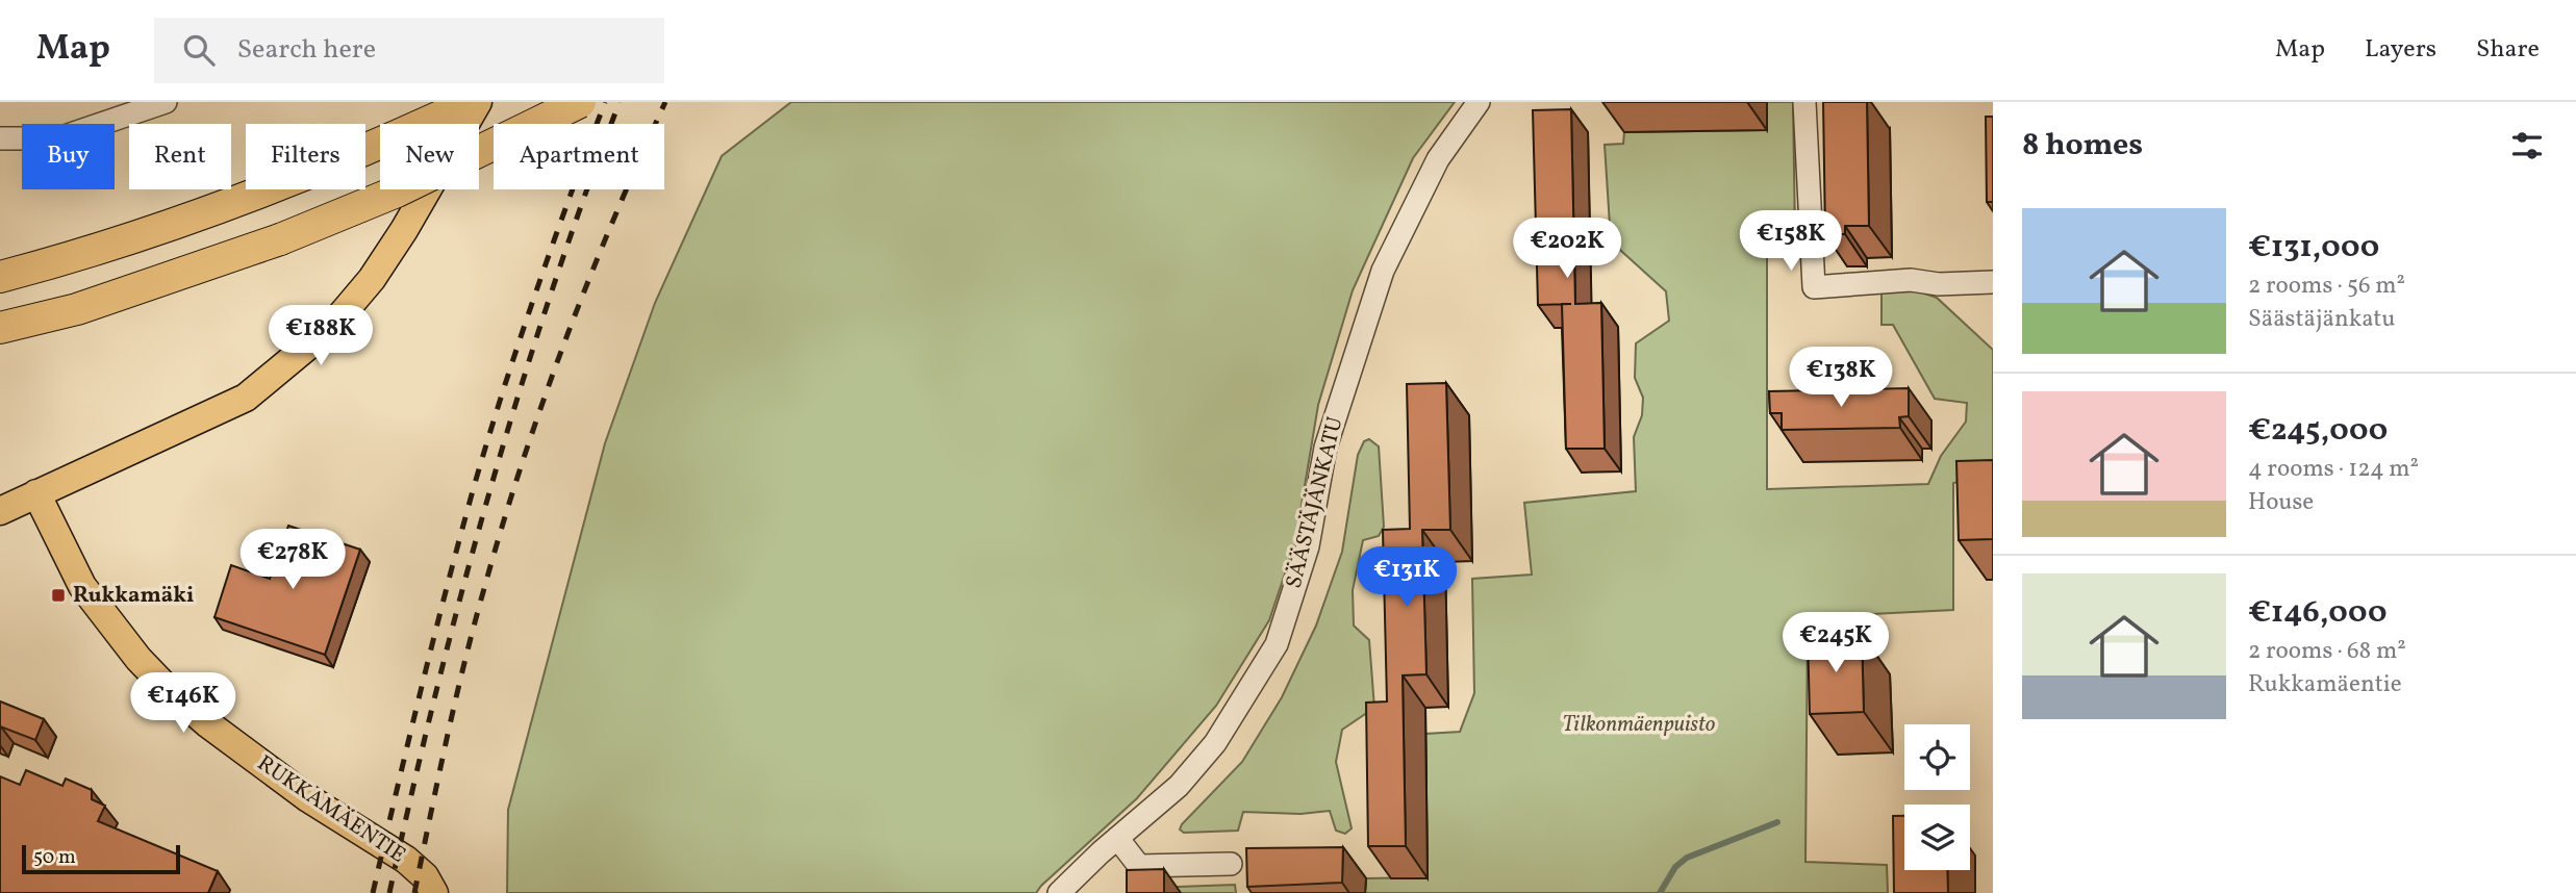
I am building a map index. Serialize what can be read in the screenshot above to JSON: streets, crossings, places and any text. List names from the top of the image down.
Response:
{
  "streets": {
    "main road": ["RUKKAMÄENTIE"],
    "street": ["SÄÄSTÄJÄNKATU"]
  },
  "parks": ["Tilkonmäenpuisto"],
  "places": {
    "transit": ["Rukkamäki"]
  },
  "scale_bar": "50 m",
  "page": {
    "header": "Map",
    "search": "Search here",
    "nav": ["Map", "Layers", "Share"],
    "heading": "8 homes",
    "chip": [
      "Buy",
      "Rent",
      "Filters",
      "New",
      "Apartment"
    ],
    "list": [
      {
        "name": "€131,000",
        "note": "2 rooms · 56 m² · Säästäjänkatu"
      },
      {
        "name": "€245,000",
        "note": "4 rooms · 124 m² · House"
      },
      {
        "name": "€146,000",
        "note": "2 rooms · 68 m² · Rukkamäentie"
      }
    ],
    "price": [
      "€158K",
      "€202K",
      "€188K",
      "€138K",
      "€278K",
      "€131K",
      "€245K",
      "€146K"
    ],
    "scale": "50 m"
  }
}
